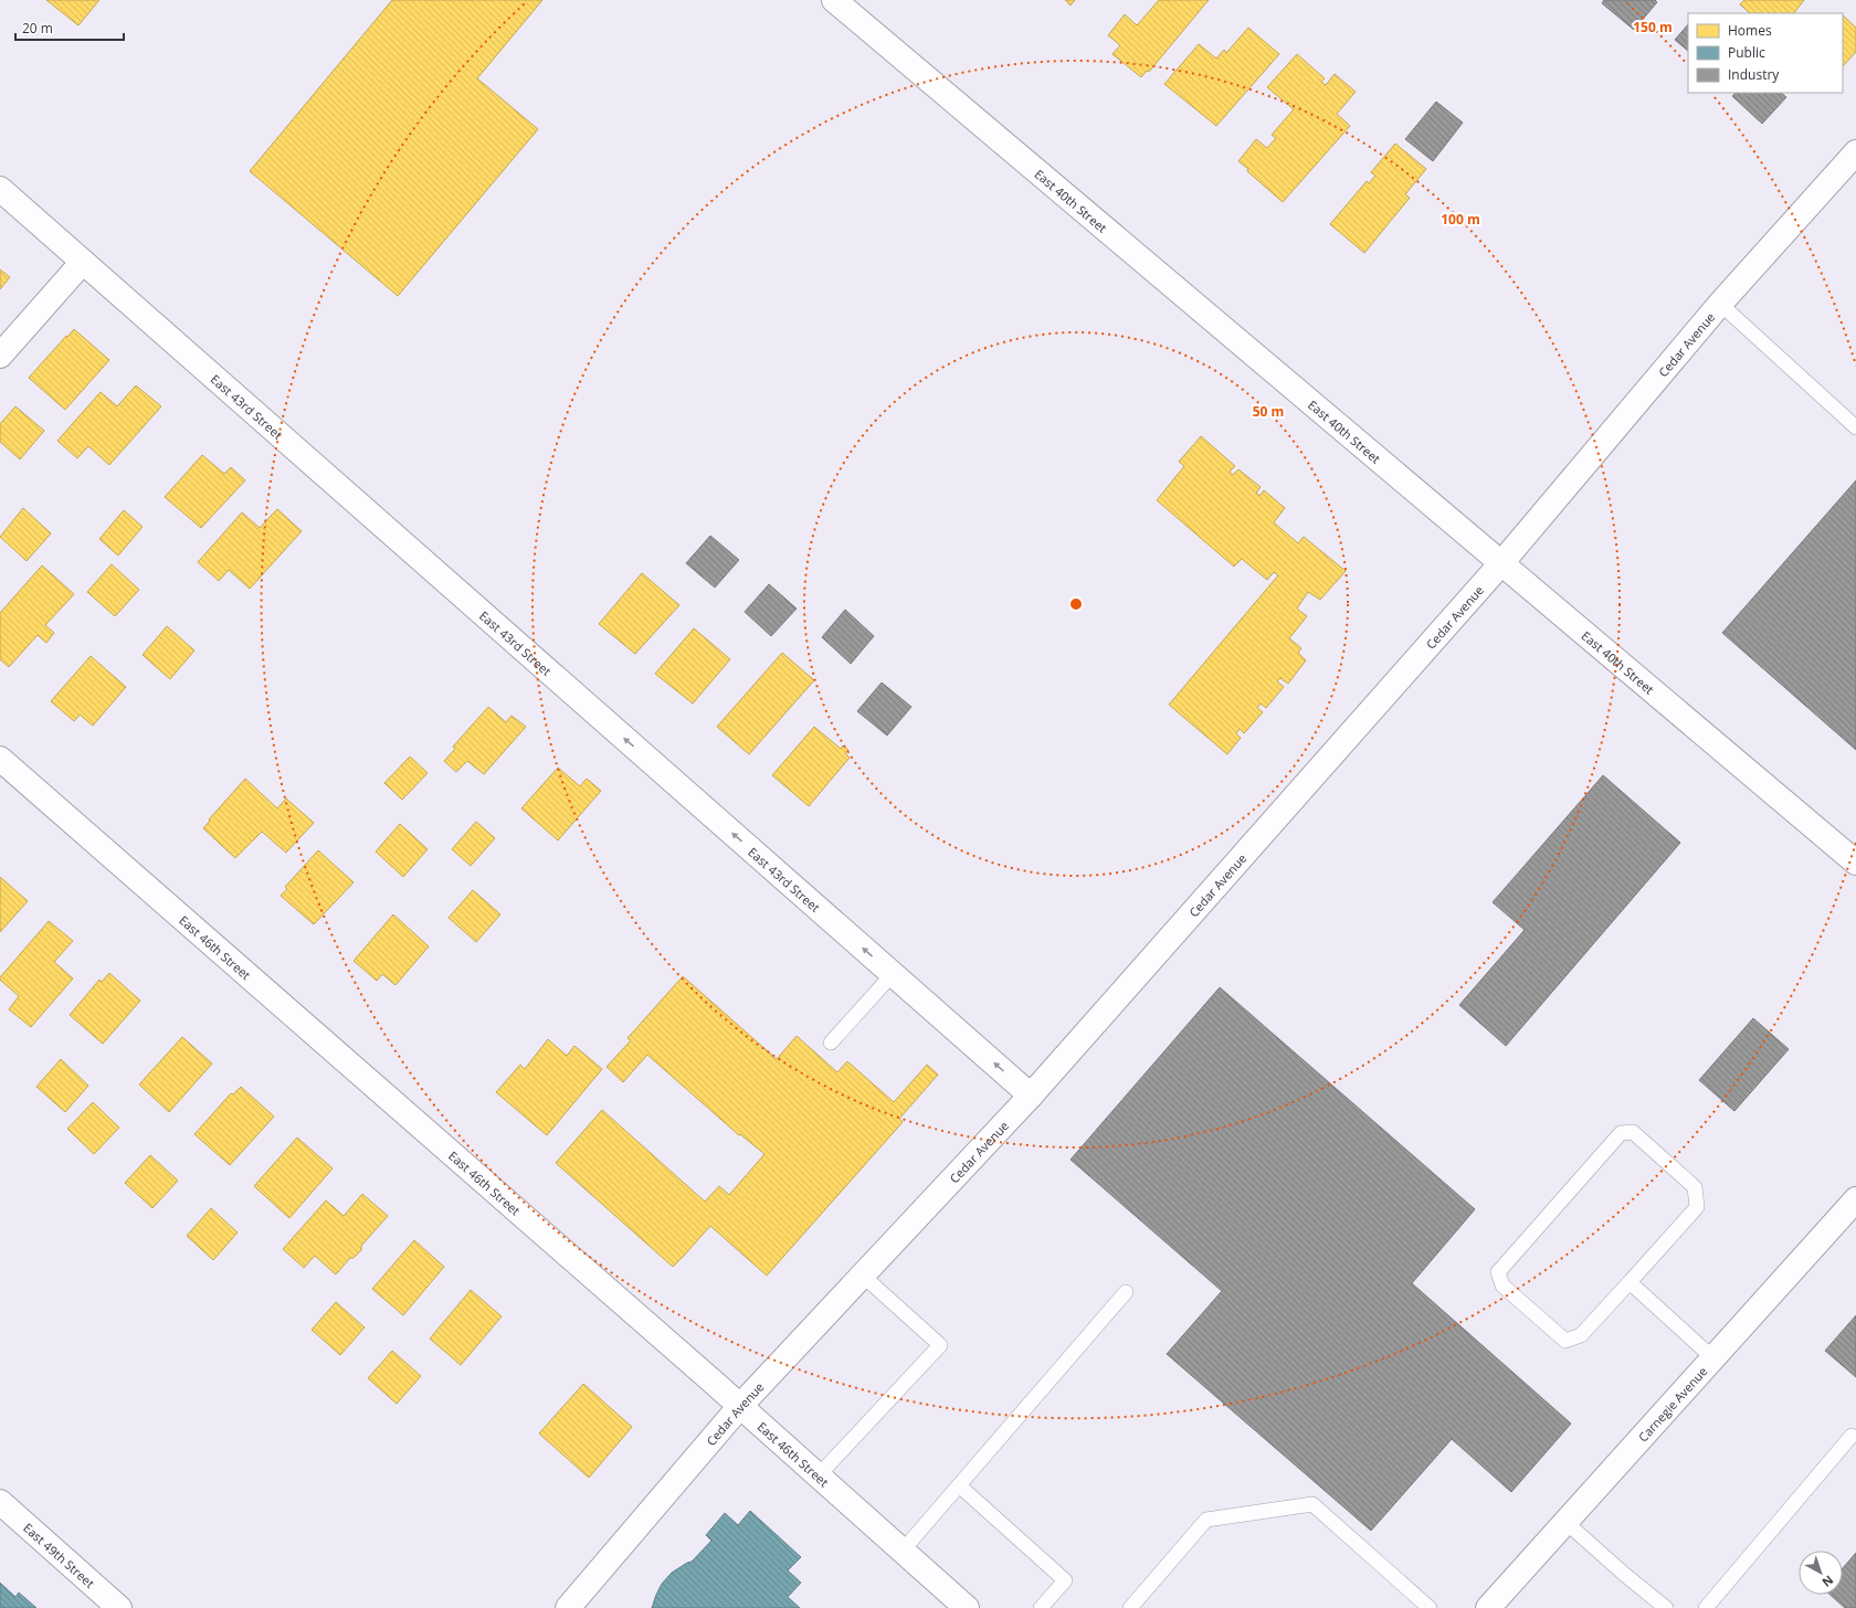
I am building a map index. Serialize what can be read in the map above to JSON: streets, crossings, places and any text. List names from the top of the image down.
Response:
{
  "streets": {
    "street": [
      "East 40th Street",
      "Cedar Avenue",
      "East 43rd Street",
      "East 46th Street",
      "Carnegie Avenue",
      "East 49th Street"
    ]
  },
  "crossings": [
    ["East 40th Street", "Cedar Avenue"],
    ["Cedar Avenue", "East 43rd Street"],
    ["Cedar Avenue", "East 46th Street"]
  ],
  "one_way": ["East 43rd Street"],
  "legend": ["Homes", "Public", "Industry"],
  "scale_bar": "20 m",
  "north": "bottom right",
  "rings": ["150 m", "100 m", "50 m"]
}
